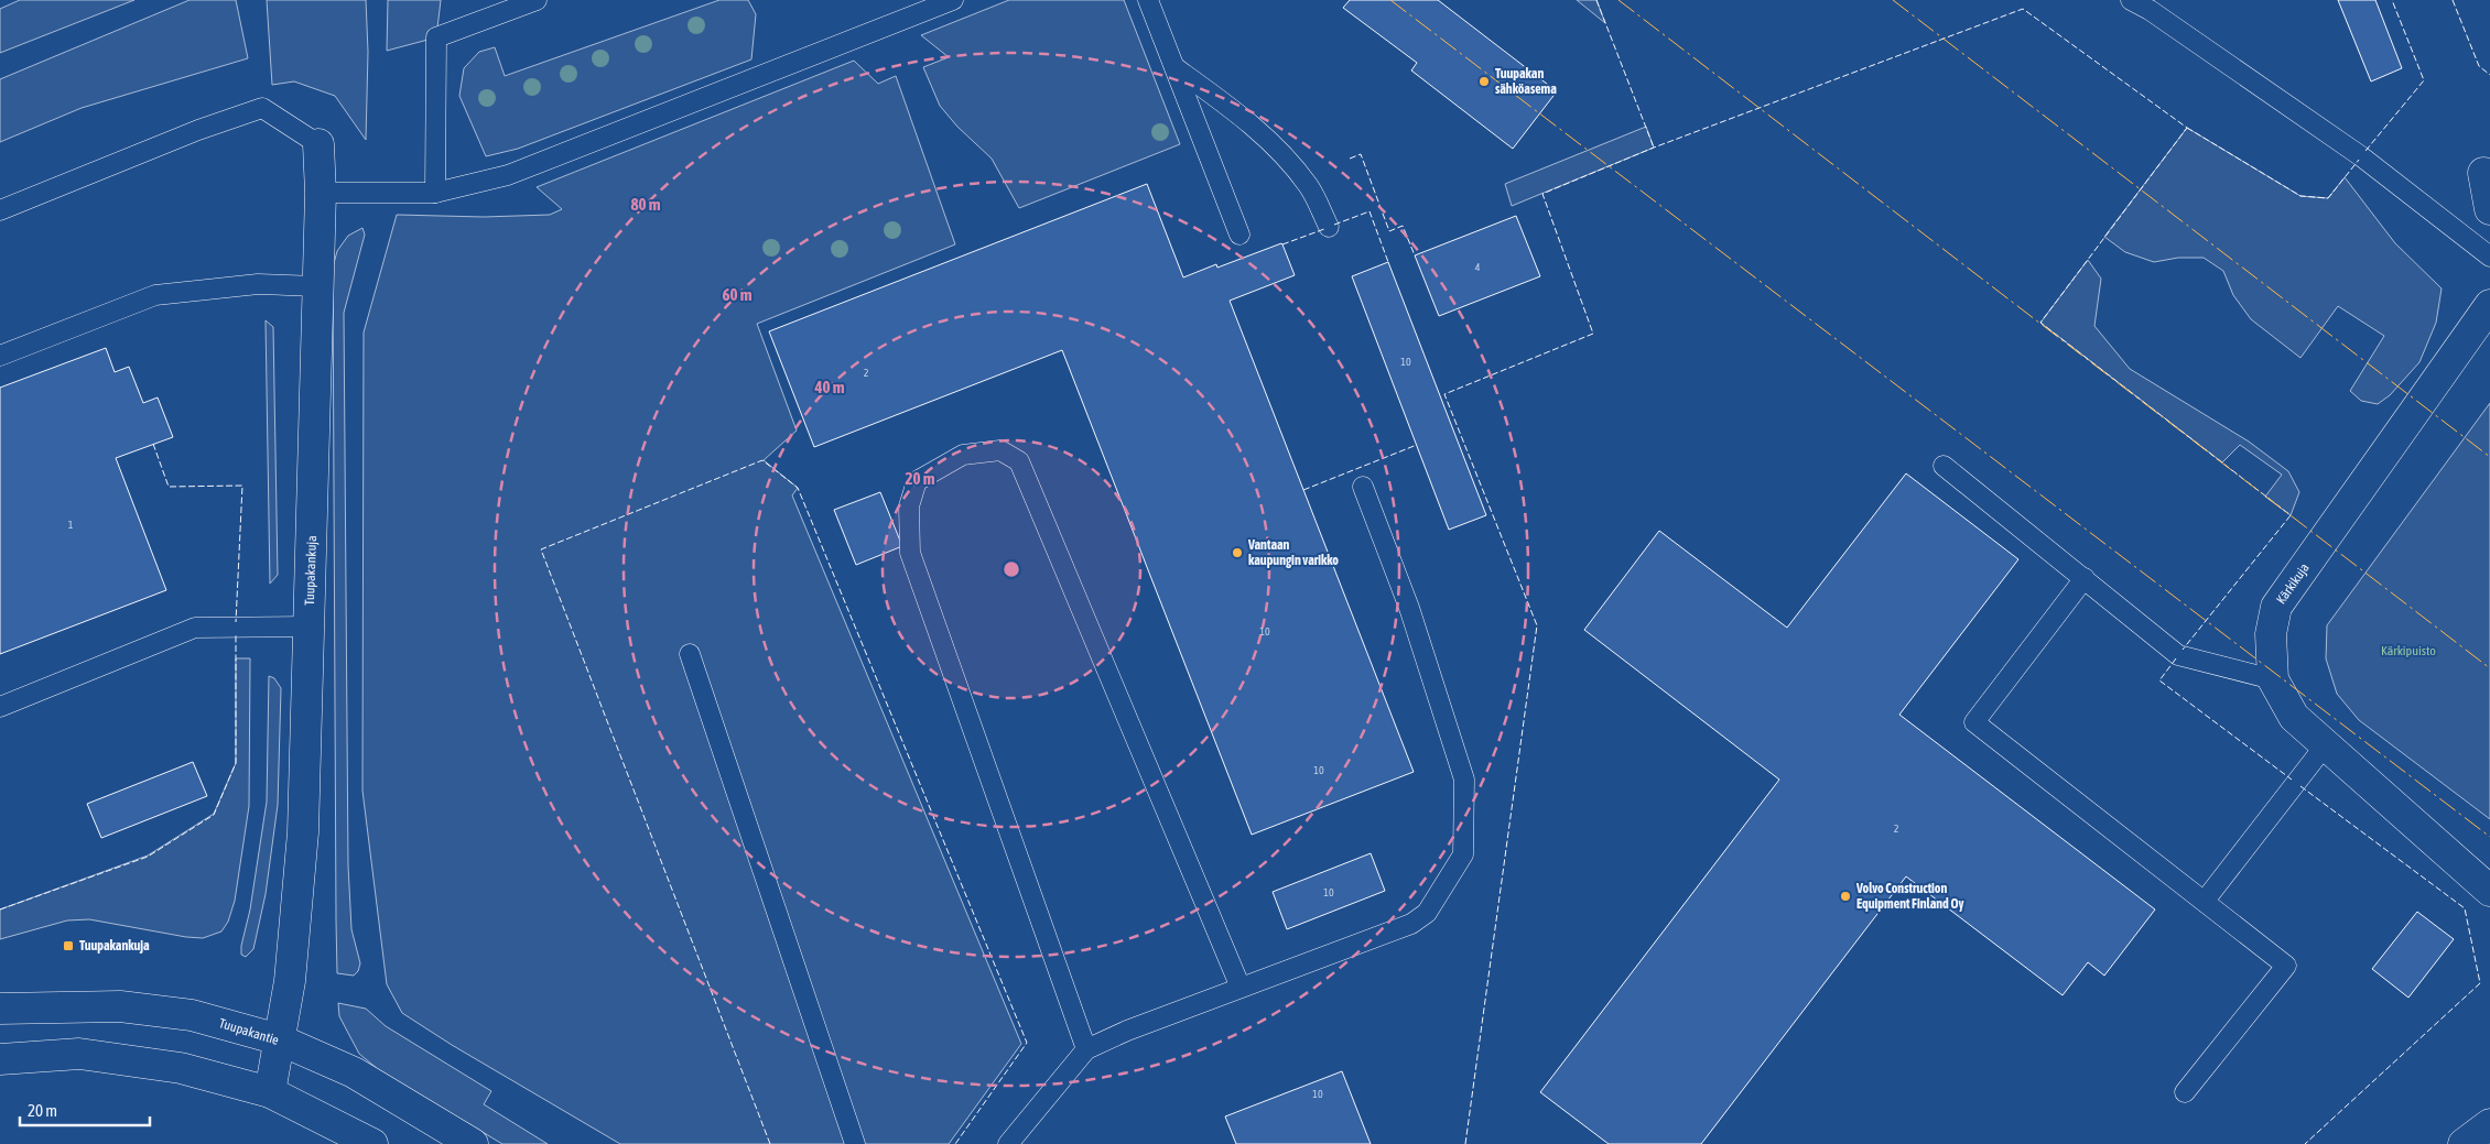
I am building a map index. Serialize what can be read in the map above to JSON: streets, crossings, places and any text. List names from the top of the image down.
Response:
{
  "streets": {
    "street": ["Tuupakankuja", "Kärkikuja", "Tuupakantie"]
  },
  "crossings": [
    ["Tuupakankuja", "Tuupakantie"]
  ],
  "parks": ["Kärkipuisto"],
  "places": {
    "other": ["Tuupakan sähköasema", "Vantaan kaupungin varikko", "Volvo Construction Equipment Finland Oy"],
    "transit": ["Tuupakankuja"]
  },
  "house_numbers": [
    "4",
    "10",
    "2",
    "1",
    "10",
    "10",
    "2",
    "10",
    "10"
  ],
  "scale_bar": "20 m",
  "rings": [
    "80 m",
    "60 m",
    "40 m",
    "20 m"
  ]
}
